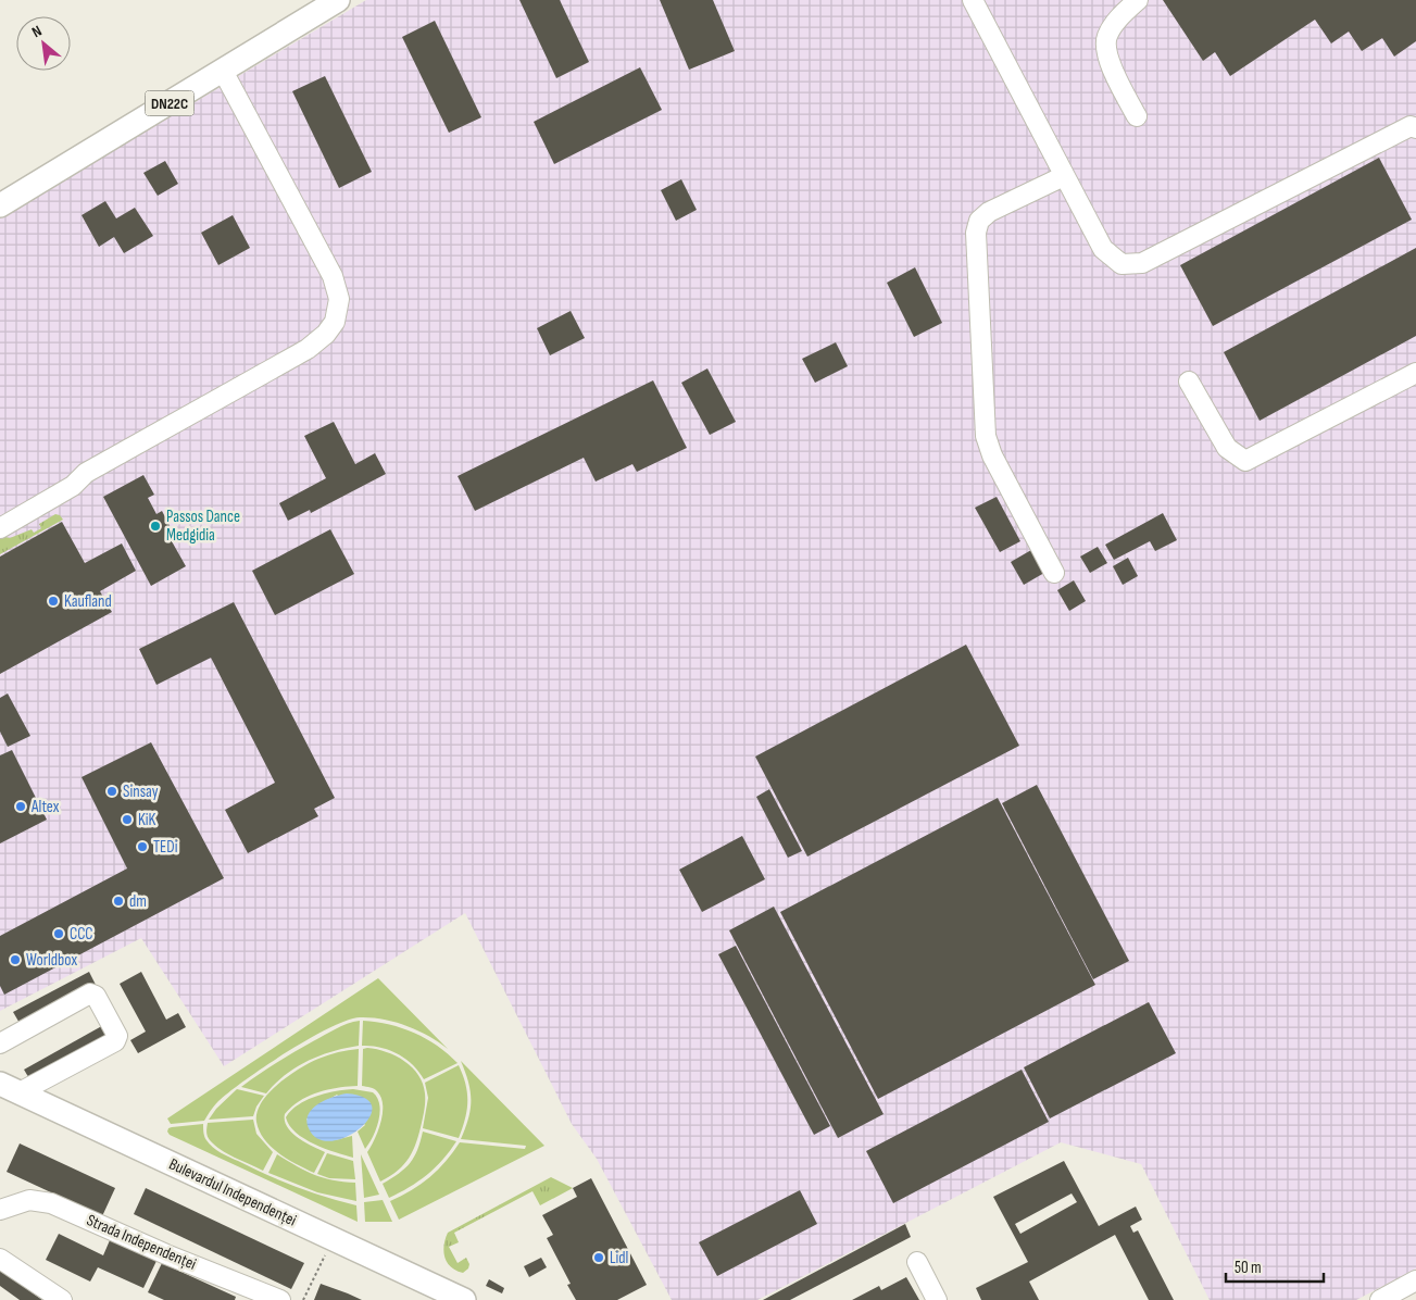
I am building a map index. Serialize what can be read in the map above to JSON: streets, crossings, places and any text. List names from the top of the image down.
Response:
{
  "streets": {
    "main road": ["DN22C", "Bulevardul Independenței"],
    "street": ["Strada Independenței"]
  },
  "places": [
    "Passos Dance Medgidia",
    "Kaufland",
    "Sinsay",
    "Altex",
    "KiK",
    "TEDi",
    "dm",
    "CCC",
    "Worldbox",
    "Lidl"
  ],
  "scale_bar": "50 m",
  "north": "top left"
}
